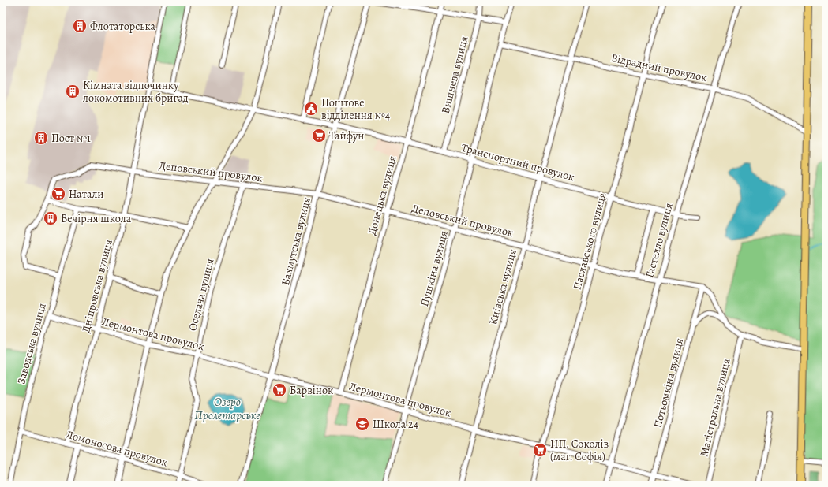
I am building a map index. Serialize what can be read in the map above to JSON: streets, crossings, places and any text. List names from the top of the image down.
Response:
{
  "streets": {
    "street": [
      "Відрадний провулок",
      "Вишнева вулиця",
      "Транспортний провулок",
      "Деповський провулок",
      "Донецька вулиця",
      "Гастелло вулиця",
      "Бахмутська вулиця",
      "Паславського вулиця",
      "Пушкіна вулиця",
      "Дніпровська вулиця",
      "Київська вулиця",
      "Оседача вулиця",
      "Лермонтова провулок",
      "Заводська вулиця",
      "Потьомкіна вулиця",
      "Магістральна вулиця",
      "Ломоносова провулок"
    ]
  },
  "crossings": [
    ["Відрадний провулок", "Гастелло вулиця"],
    ["Відрадний провулок", "Паславського вулиця"],
    ["Відрадний провулок", "Пушкіна вулиця"],
    ["Відрадний провулок", "Київська вулиця"],
    ["Вишнева вулиця", "Транспортний провулок"],
    ["Транспортний провулок", "Донецька вулиця"],
    ["Транспортний провулок", "Гастелло вулиця"],
    ["Транспортний провулок", "Бахмутська вулиця"],
    ["Транспортний провулок", "Паславського вулиця"],
    ["Транспортний провулок", "Пушкіна вулиця"],
    ["Транспортний провулок", "Дніпровська вулиця"],
    ["Транспортний провулок", "Київська вулиця"],
    ["Деповський провулок", "Донецька вулиця"],
    ["Деповський провулок", "Гастелло вулиця"],
    ["Деповський провулок", "Бахмутська вулиця"],
    ["Деповський провулок", "Паславського вулиця"],
    ["Деповський провулок", "Пушкіна вулиця"],
    ["Деповський провулок", "Дніпровська вулиця"],
    ["Деповський провулок", "Київська вулиця"],
    ["Деповський провулок", "Оседача вулиця"],
    ["Деповський провулок", "Потьомкіна вулиця"],
    ["Донецька вулиця", "Лермонтова провулок"],
    ["Гастелло вулиця", "Лермонтова провулок"],
    ["Бахмутська вулиця", "Лермонтова провулок"],
    ["Паславського вулиця", "Лермонтова провулок"],
    ["Пушкіна вулиця", "Лермонтова провулок"],
    ["Дніпровська вулиця", "Лермонтова провулок"],
    ["Дніпровська вулиця", "Ломоносова провулок"],
    ["Київська вулиця", "Лермонтова провулок"],
    ["Оседача вулиця", "Лермонтова провулок"],
    ["Оседача вулиця", "Ломоносова провулок"],
    ["Лермонтова провулок", "Заводська вулиця"],
    ["Лермонтова провулок", "Потьомкіна вулиця"],
    ["Заводська вулиця", "Ломоносова провулок"]
  ],
  "water": ["Озеро Пролетарське"],
  "places": {
    "building": [
      "Флотаторська",
      "Кімната відпочинку локомотивних бригад",
      "Пост №1",
      "Вечірня школа"
    ],
    "public building": ["Поштове відділення №4"],
    "supermarket": [
      "Тайфун",
      "Натали",
      "Барвінок",
      "НП. Соколів (маг. Софія)"
    ],
    "school or university": ["Школа 24"]
  }
}
